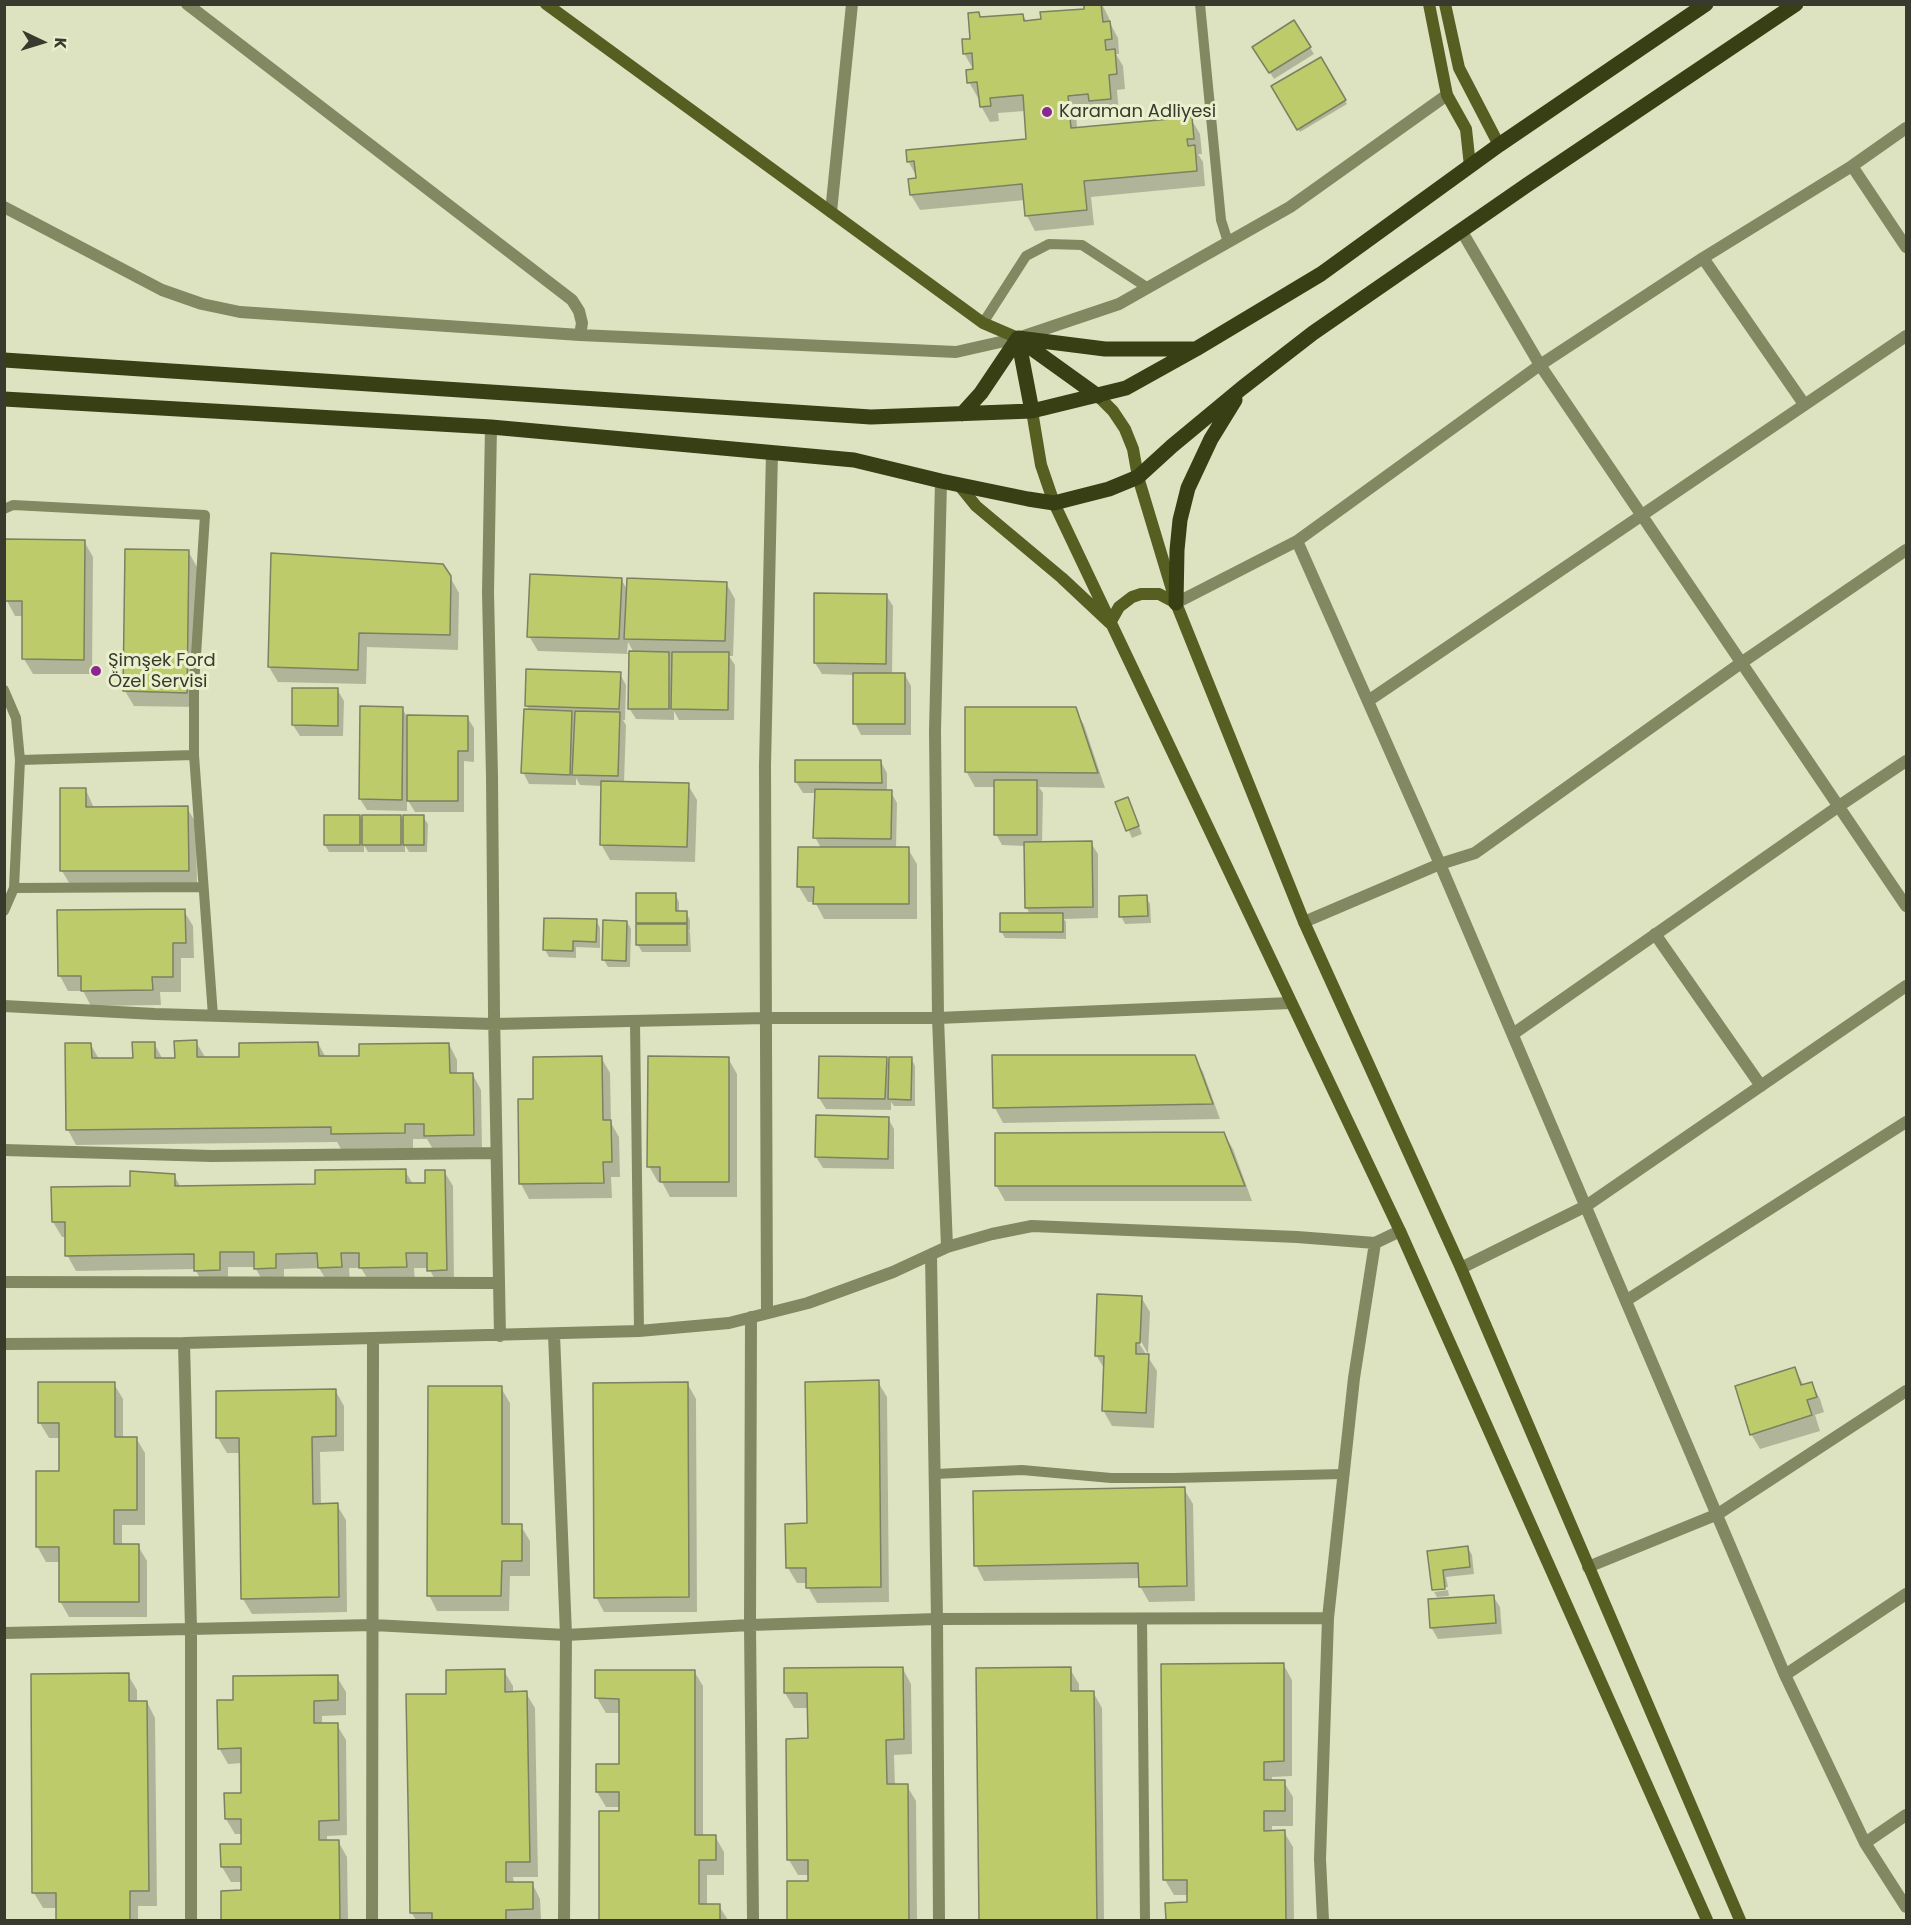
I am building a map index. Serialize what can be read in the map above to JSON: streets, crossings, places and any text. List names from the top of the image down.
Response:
{
  "places": ["Karaman Adliyesi", "Şimşek Ford Özel Servisi"],
  "north": "right"
}
